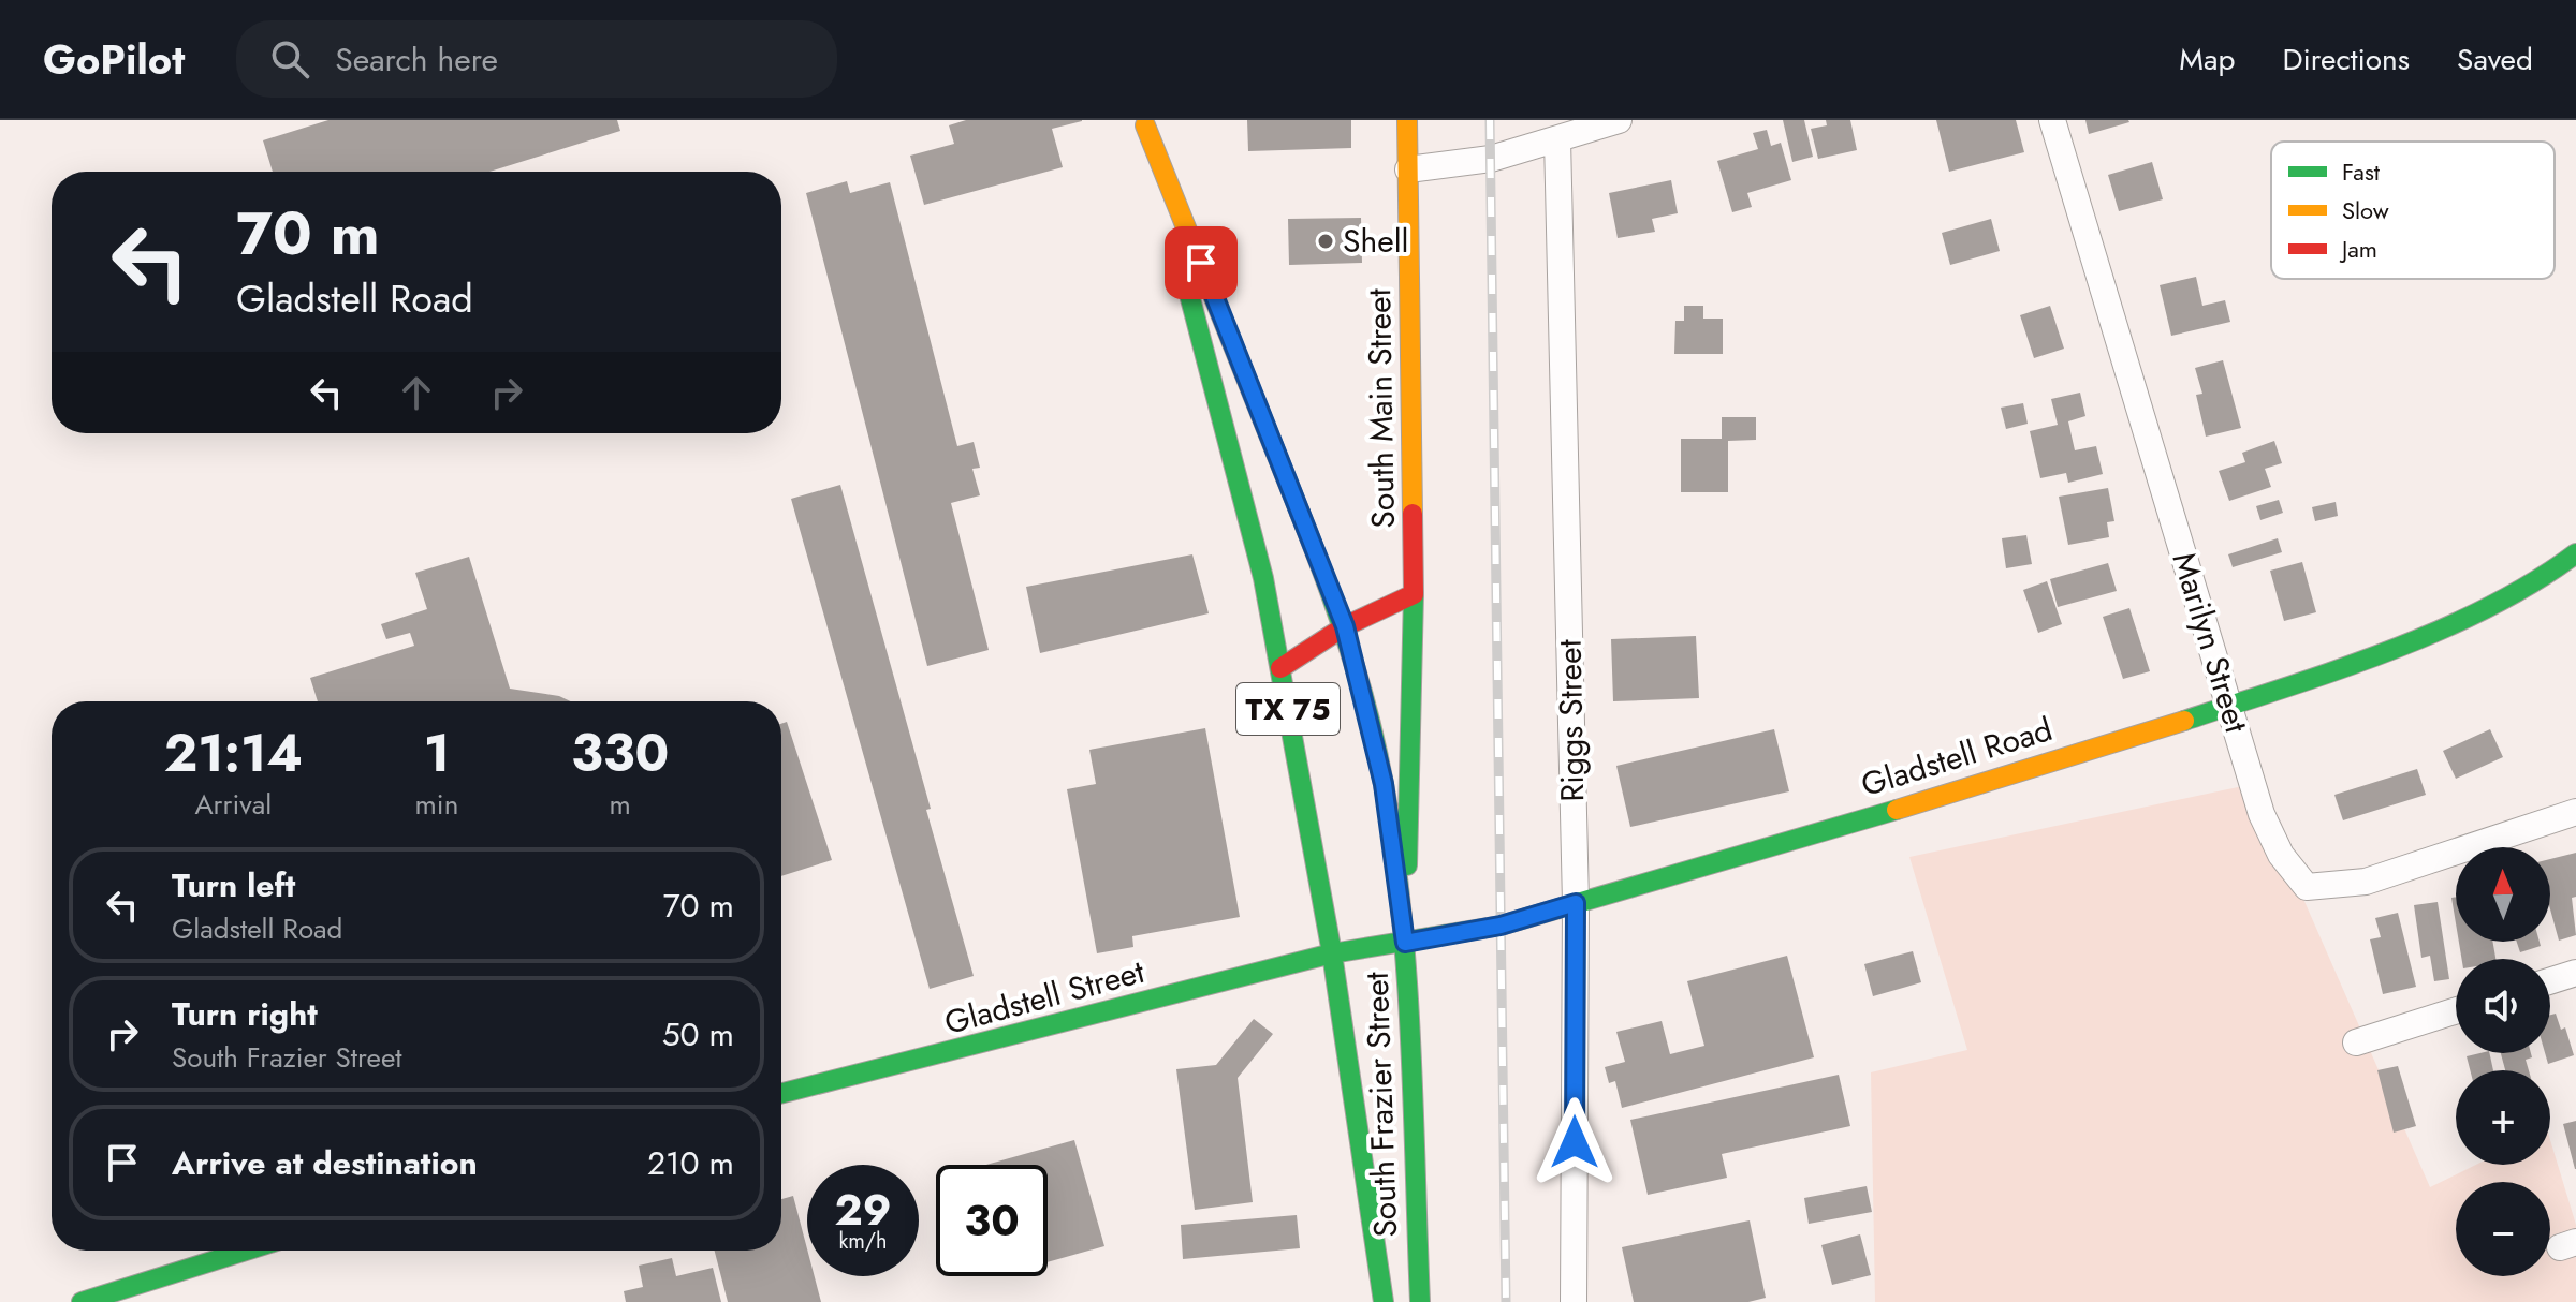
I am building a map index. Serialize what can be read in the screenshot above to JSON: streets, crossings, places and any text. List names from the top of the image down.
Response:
{
  "streets": {
    "street": [
      "South Main Street",
      "Marilyn Street",
      "TX 75",
      "Riggs Street",
      "Gladstell Road",
      "Gladstell Street",
      "South Frazier Street"
    ]
  },
  "crossings": [
    ["South Main Street", "Gladstell Road"],
    ["South Main Street", "South Frazier Street"],
    ["Marilyn Street", "Gladstell Road"],
    ["Riggs Street", "Gladstell Road"],
    ["Gladstell Road", "Gladstell Street"],
    ["Gladstell Road", "South Frazier Street"],
    ["Gladstell Street", "South Frazier Street"]
  ],
  "places": ["Shell"],
  "legend": ["Fast", "Slow", "Jam"],
  "north": "top",
  "page": {
    "header": "GoPilot",
    "search": "Search here",
    "nav": ["Map", "Directions", "Saved"],
    "turn": ["70 m", "Gladstell Road"],
    "eta": [
      "21:14",
      "Arrival",
      "1",
      "min",
      "330",
      "m"
    ],
    "map_buttons": ["+", "−"],
    "list": [
      {
        "name": "Turn left",
        "note": "Gladstell Road",
        "value": "70 m"
      },
      {
        "name": "Turn right",
        "note": "South Frazier Street",
        "value": "50 m"
      },
      {
        "name": "Arrive at destination",
        "value": "210 m"
      }
    ],
    "speed": "29 km/h",
    "limit": "30"
  }
}
